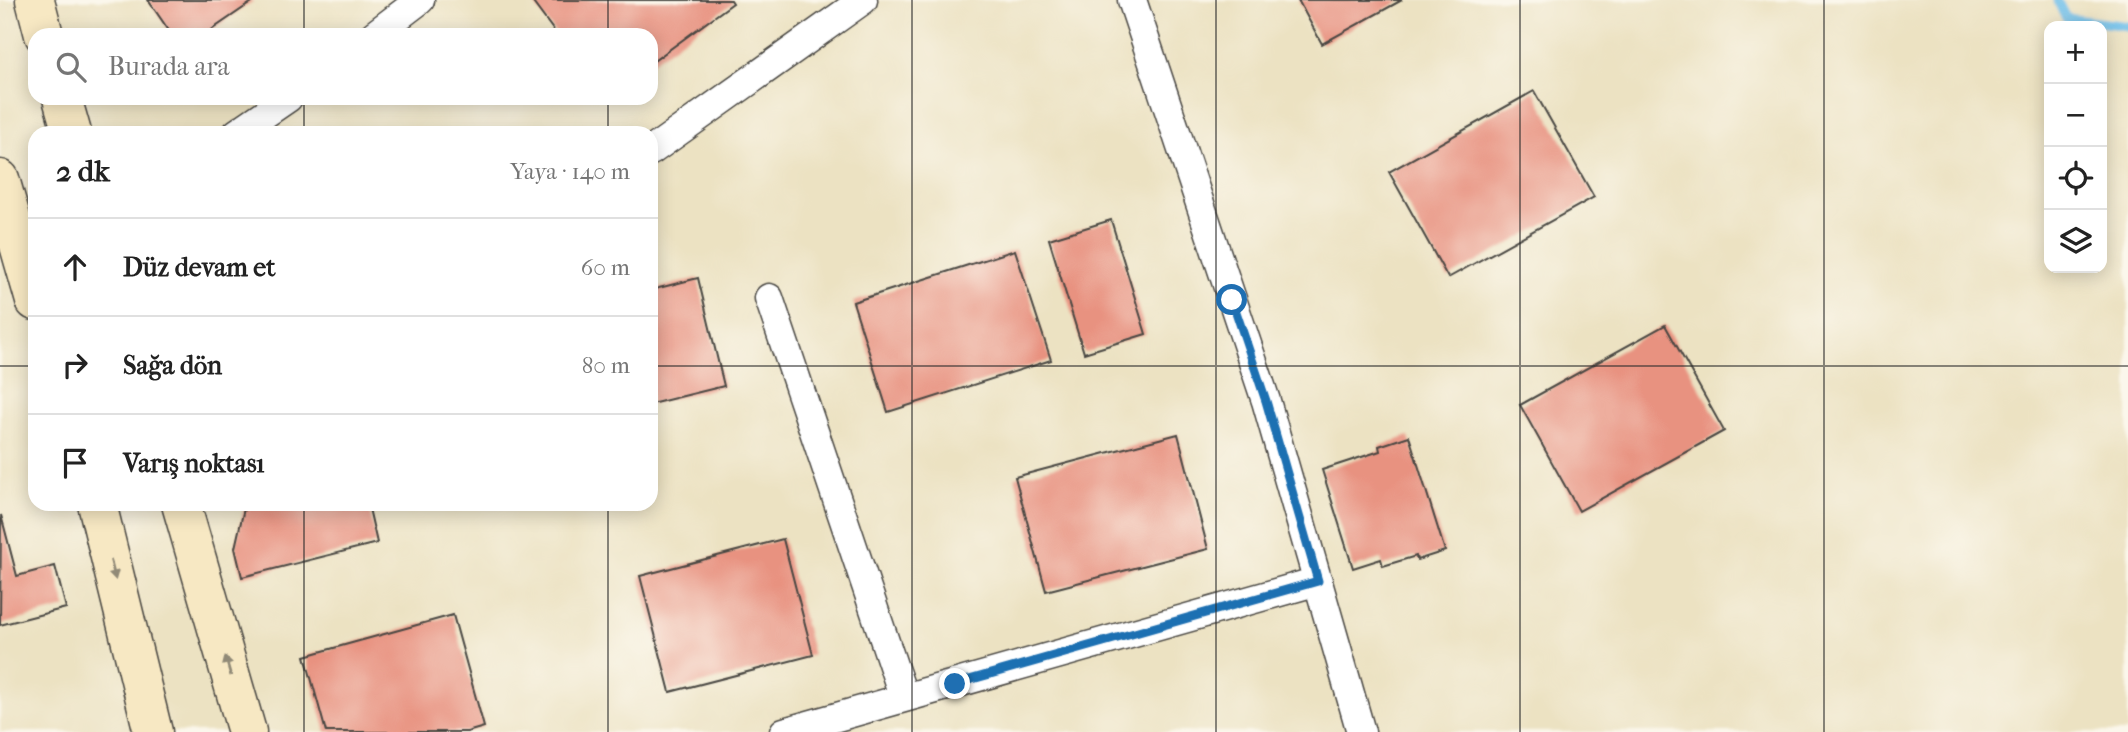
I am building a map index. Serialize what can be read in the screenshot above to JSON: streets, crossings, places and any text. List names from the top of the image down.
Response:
{
  "page": {
    "map_buttons": ["+", "−"],
    "search": "Burada ara",
    "heading": ["2 dk", "Yaya · 140 m"],
    "list": [
      ["Düz devam et", "60 m"],
      ["Sağa dön", "80 m"],
      "Varış noktası"
    ]
  }
}
